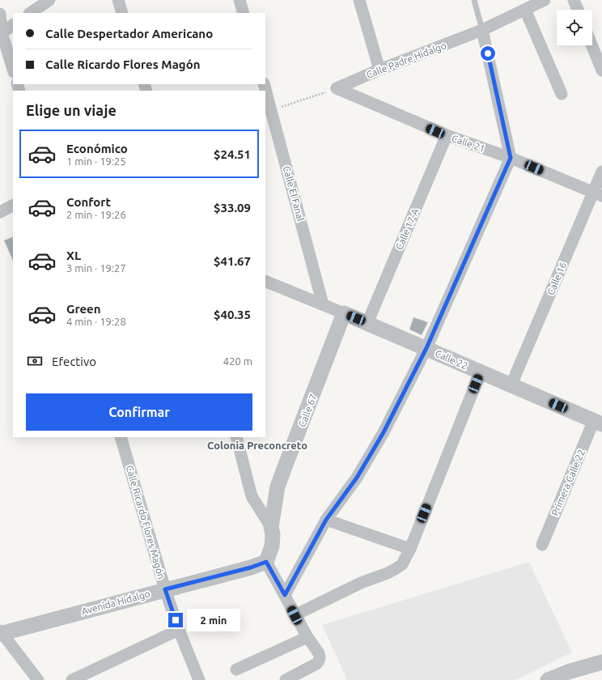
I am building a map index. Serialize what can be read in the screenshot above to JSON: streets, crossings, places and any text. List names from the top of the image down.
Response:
{
  "streets": {
    "street": [
      "Calle Padre Hidalgo",
      "Calle 21",
      "Calle El Fanal",
      "Calle 17-A",
      "Calle 16",
      "Calle 22",
      "Calle 67",
      "Primera Calle 22",
      "Calle Ricardo Flores Magón",
      "Avenida Hidalgo"
    ]
  },
  "crossings": [
    ["Calle Padre Hidalgo", "Calle 21"],
    ["Calle 21", "Calle 17-A"],
    ["Calle 21", "Calle 16"],
    ["Calle El Fanal", "Calle 22"],
    ["Calle 17-A", "Calle 22"],
    ["Calle 16", "Calle 22"],
    ["Calle 22", "Calle 67"],
    ["Calle 22", "Primera Calle 22"],
    ["Calle 67", "Avenida Hidalgo"],
    ["Calle Ricardo Flores Magón", "Avenida Hidalgo"]
  ],
  "districts": ["Colonia Preconcreto"],
  "page": {
    "banner": ["Calle Despertador Americano", "Calle Ricardo Flores Magón"],
    "heading": "Elige un viaje",
    "list": [
      {
        "name": "Económico",
        "note": "1 min · 19:25",
        "value": "$24.51"
      },
      {
        "name": "Confort",
        "note": "2 min · 19:26",
        "value": "$33.09"
      },
      {
        "name": "XL",
        "note": "3 min · 19:27",
        "value": "$41.67"
      },
      {
        "name": "Green",
        "note": "4 min · 19:28",
        "value": "$40.35"
      }
    ],
    "pay": ["Efectivo", "420 m"],
    "buttons": "Confirmar",
    "bubble": "2 min"
  }
}
